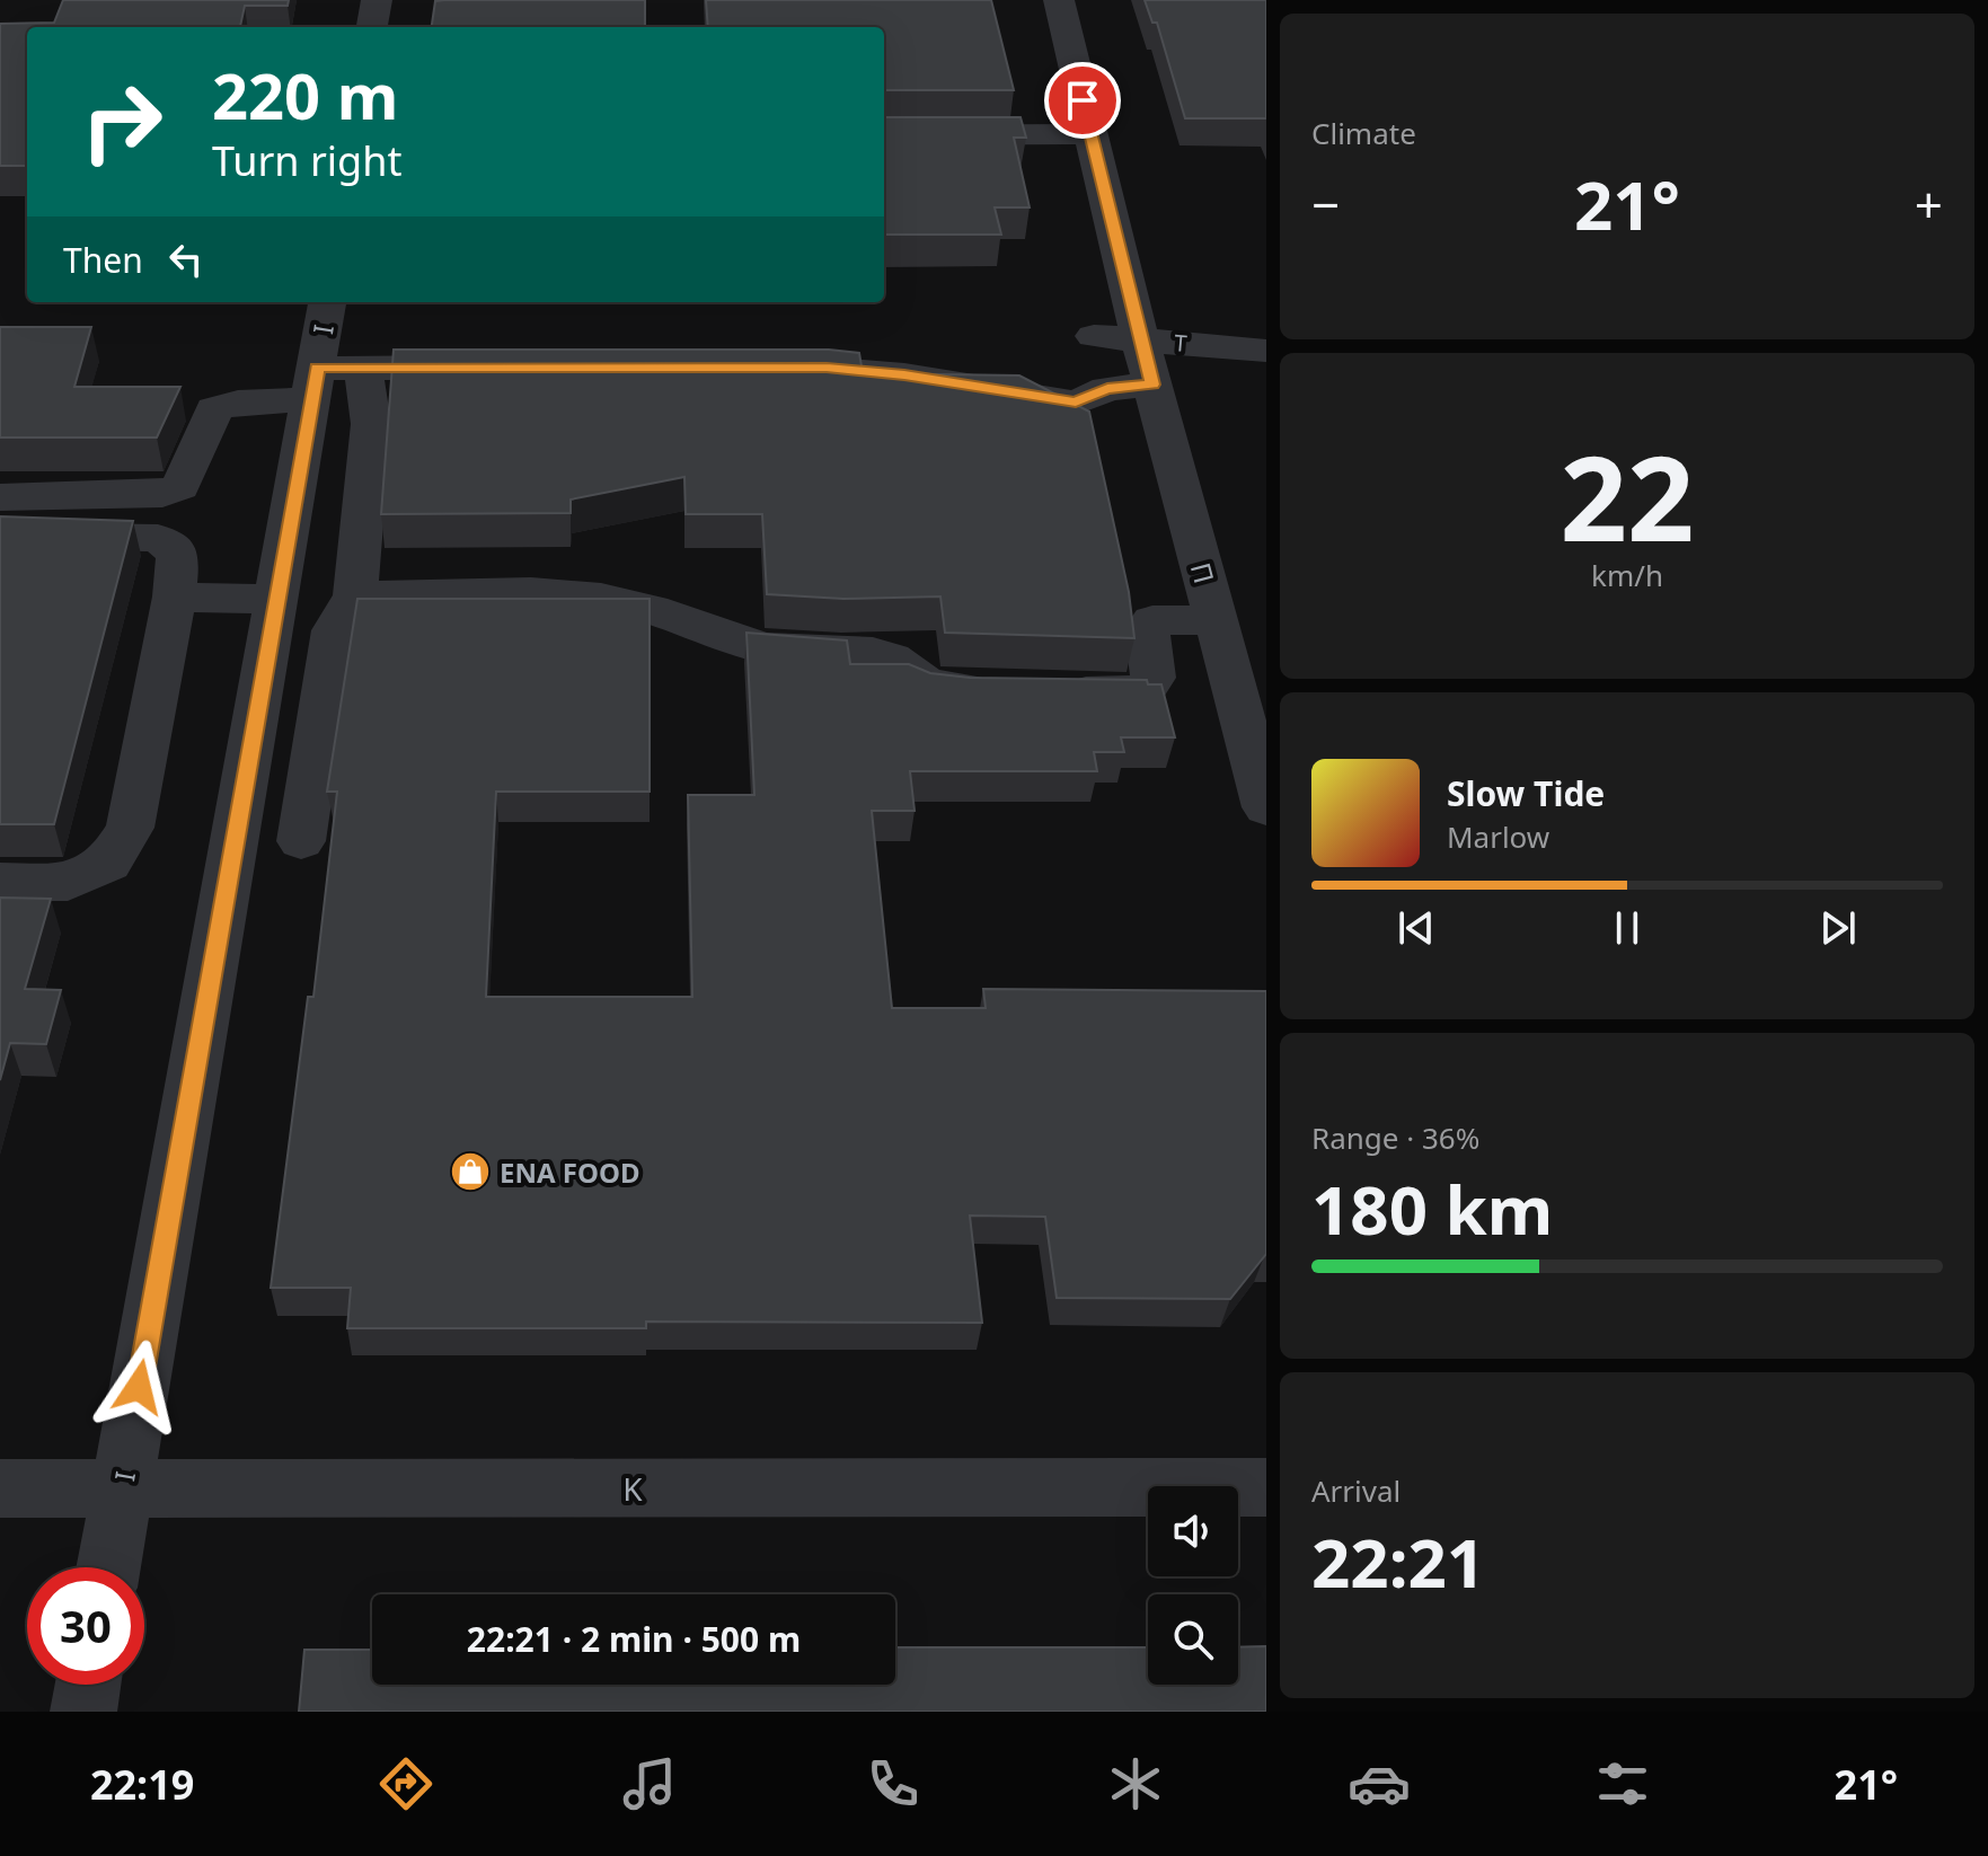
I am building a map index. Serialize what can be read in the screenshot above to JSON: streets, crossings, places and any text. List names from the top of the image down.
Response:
{
  "streets": {
    "street": [
      "Ι",
      "Τ",
      "Π",
      "Κ"
    ]
  },
  "crossings": [
    ["Ι", "Κ"],
    ["Τ", "Π"]
  ],
  "places": {
    "shop": ["ENA FOOD"]
  },
  "page": {
    "tile": [
      "Climate",
      ["22", "km/h"],
      ["Range · 36%", "180 km"],
      ["Arrival", "22:21"]
    ],
    "turn": ["220 m", "Turn right"],
    "heat": ["−", "21°", "+"],
    "then": "Then",
    "song": ["Slow Tide", "Marlow"],
    "limit": "30",
    "trip": "22:21 · 2 min · 500 m",
    "tabs": ["22:19", "21°"]
  }
}
